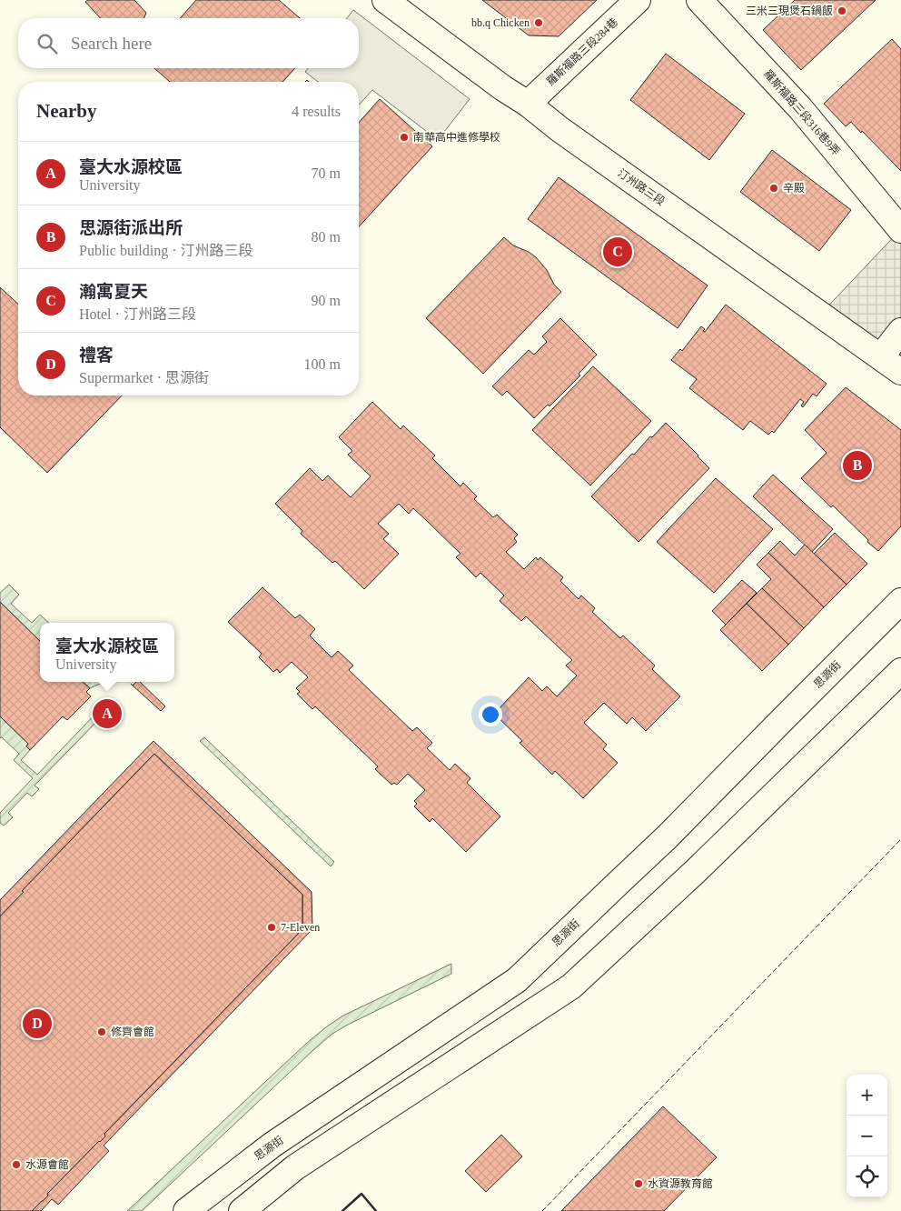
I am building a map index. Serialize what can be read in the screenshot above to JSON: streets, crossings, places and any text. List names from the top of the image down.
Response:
{
  "streets": {
    "street": [
      "羅斯福路三段284巷",
      "羅斯福路三段316巷9弄",
      "汀州路三段",
      "思源街"
    ]
  },
  "crossings": [
    ["羅斯福路三段284巷", "汀州路三段"]
  ],
  "places": [
    "三米三現煲石鍋飯",
    "bb.q Chicken",
    "南華高中進修學校",
    "辛殿",
    "7-Eleven",
    "修齊會館",
    "水源會館",
    "水資源教育館"
  ],
  "page": {
    "search": "Search here",
    "heading": ["Nearby", "4 results"],
    "list": [
      {
        "mark": "A",
        "name": "臺大水源校區",
        "note": "University",
        "value": "70 m"
      },
      {
        "mark": "B",
        "name": "思源街派出所",
        "note": "Public building · 汀州路三段",
        "value": "80 m"
      },
      {
        "mark": "C",
        "name": "瀚寓夏天",
        "note": "Hotel · 汀州路三段",
        "value": "90 m"
      },
      {
        "mark": "D",
        "name": "禮客",
        "note": "Supermarket · 思源街",
        "value": "100 m"
      }
    ],
    "pins": [
      "C",
      "B",
      "A",
      "D"
    ],
    "popup": ["臺大水源校區", "University"],
    "map_buttons": ["+", "−"]
  }
}
